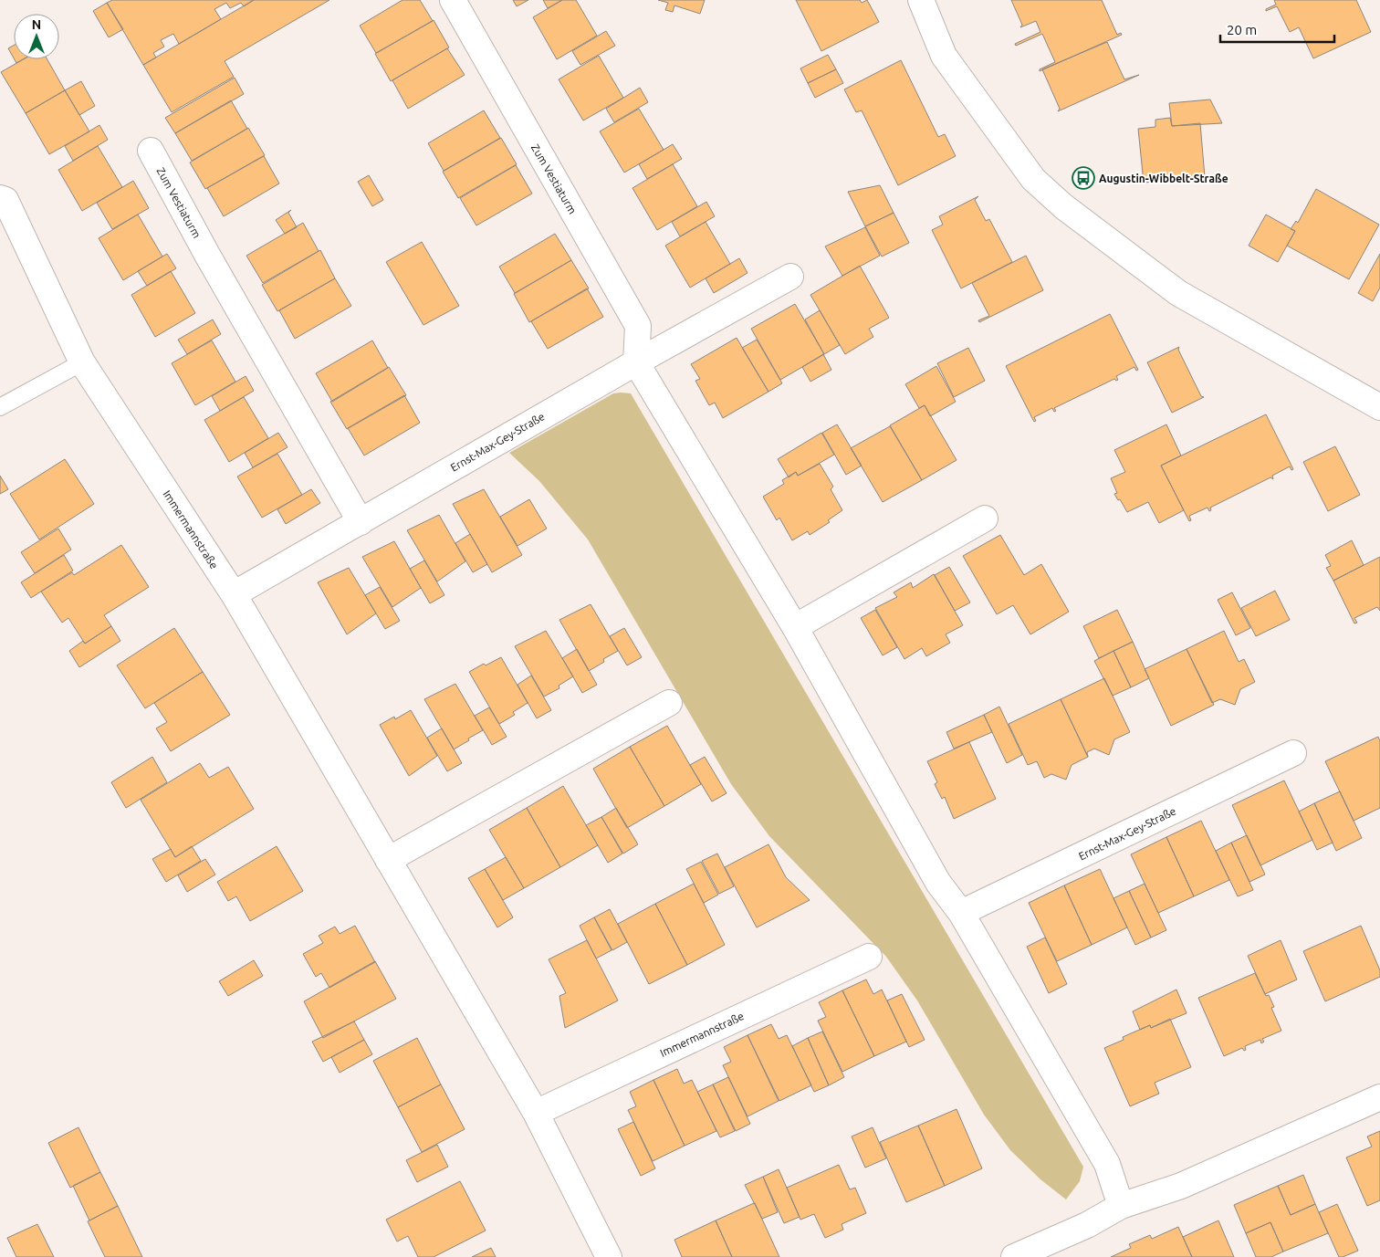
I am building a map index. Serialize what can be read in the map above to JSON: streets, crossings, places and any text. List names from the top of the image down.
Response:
{
  "streets": {
    "street": ["Zum Vestiaturm", "Ernst-Max-Gey-Straße", "Immermannstraße"]
  },
  "crossings": [
    ["Zum Vestiaturm", "Ernst-Max-Gey-Straße"],
    ["Ernst-Max-Gey-Straße", "Immermannstraße"]
  ],
  "places": {
    "bus stop": ["Augustin-Wibbelt-Straße"]
  },
  "scale_bar": "20 m",
  "north": "top"
}
